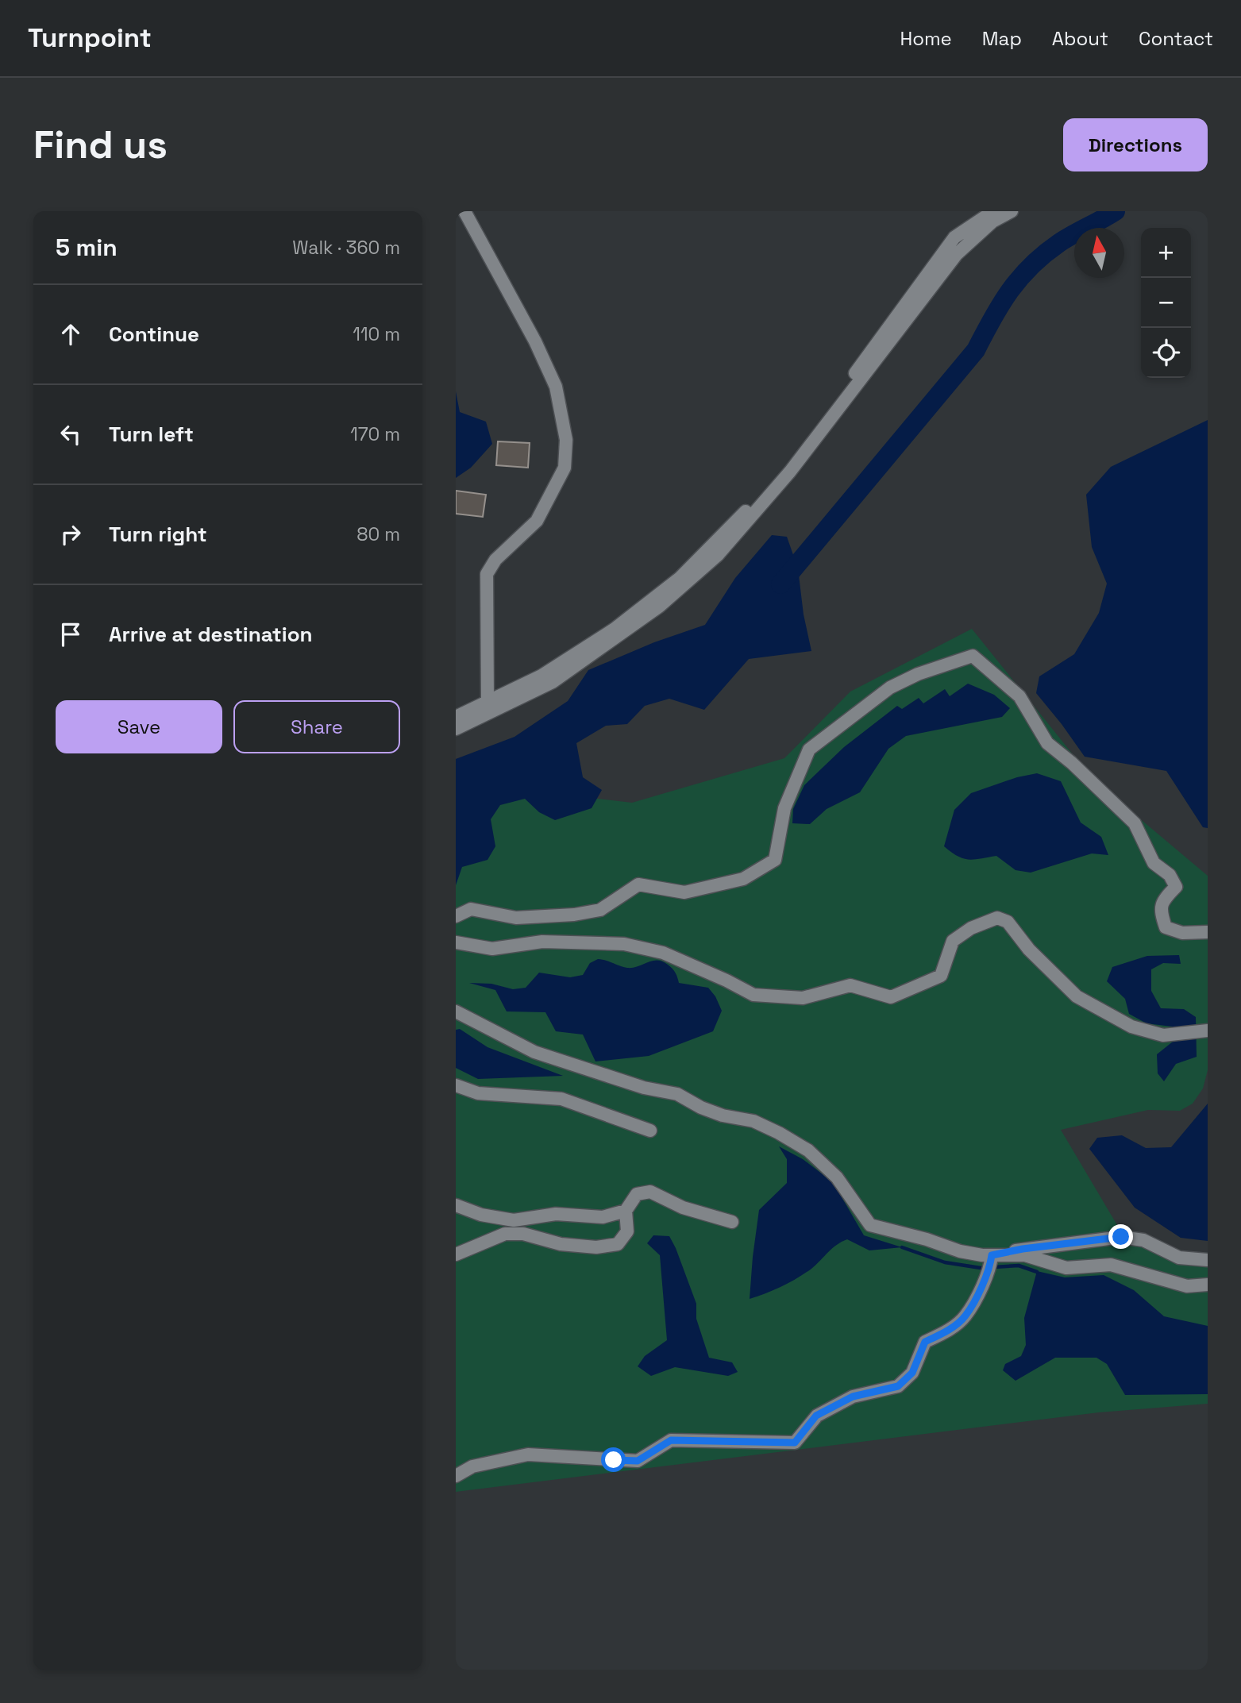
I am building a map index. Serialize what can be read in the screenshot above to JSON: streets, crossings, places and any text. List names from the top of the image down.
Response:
{
  "north": "top",
  "page": {
    "header": "Turnpoint",
    "nav": [
      "Home",
      "Map",
      "About",
      "Contact"
    ],
    "buttons": [
      "Directions",
      ["Save", "Share"]
    ],
    "title": "Find us",
    "heading": ["5 min", "Walk · 360 m"],
    "map_buttons": ["+", "−"],
    "list": [
      ["Continue", "110 m"],
      ["Turn left", "170 m"],
      ["Turn right", "80 m"],
      "Arrive at destination"
    ]
  }
}
